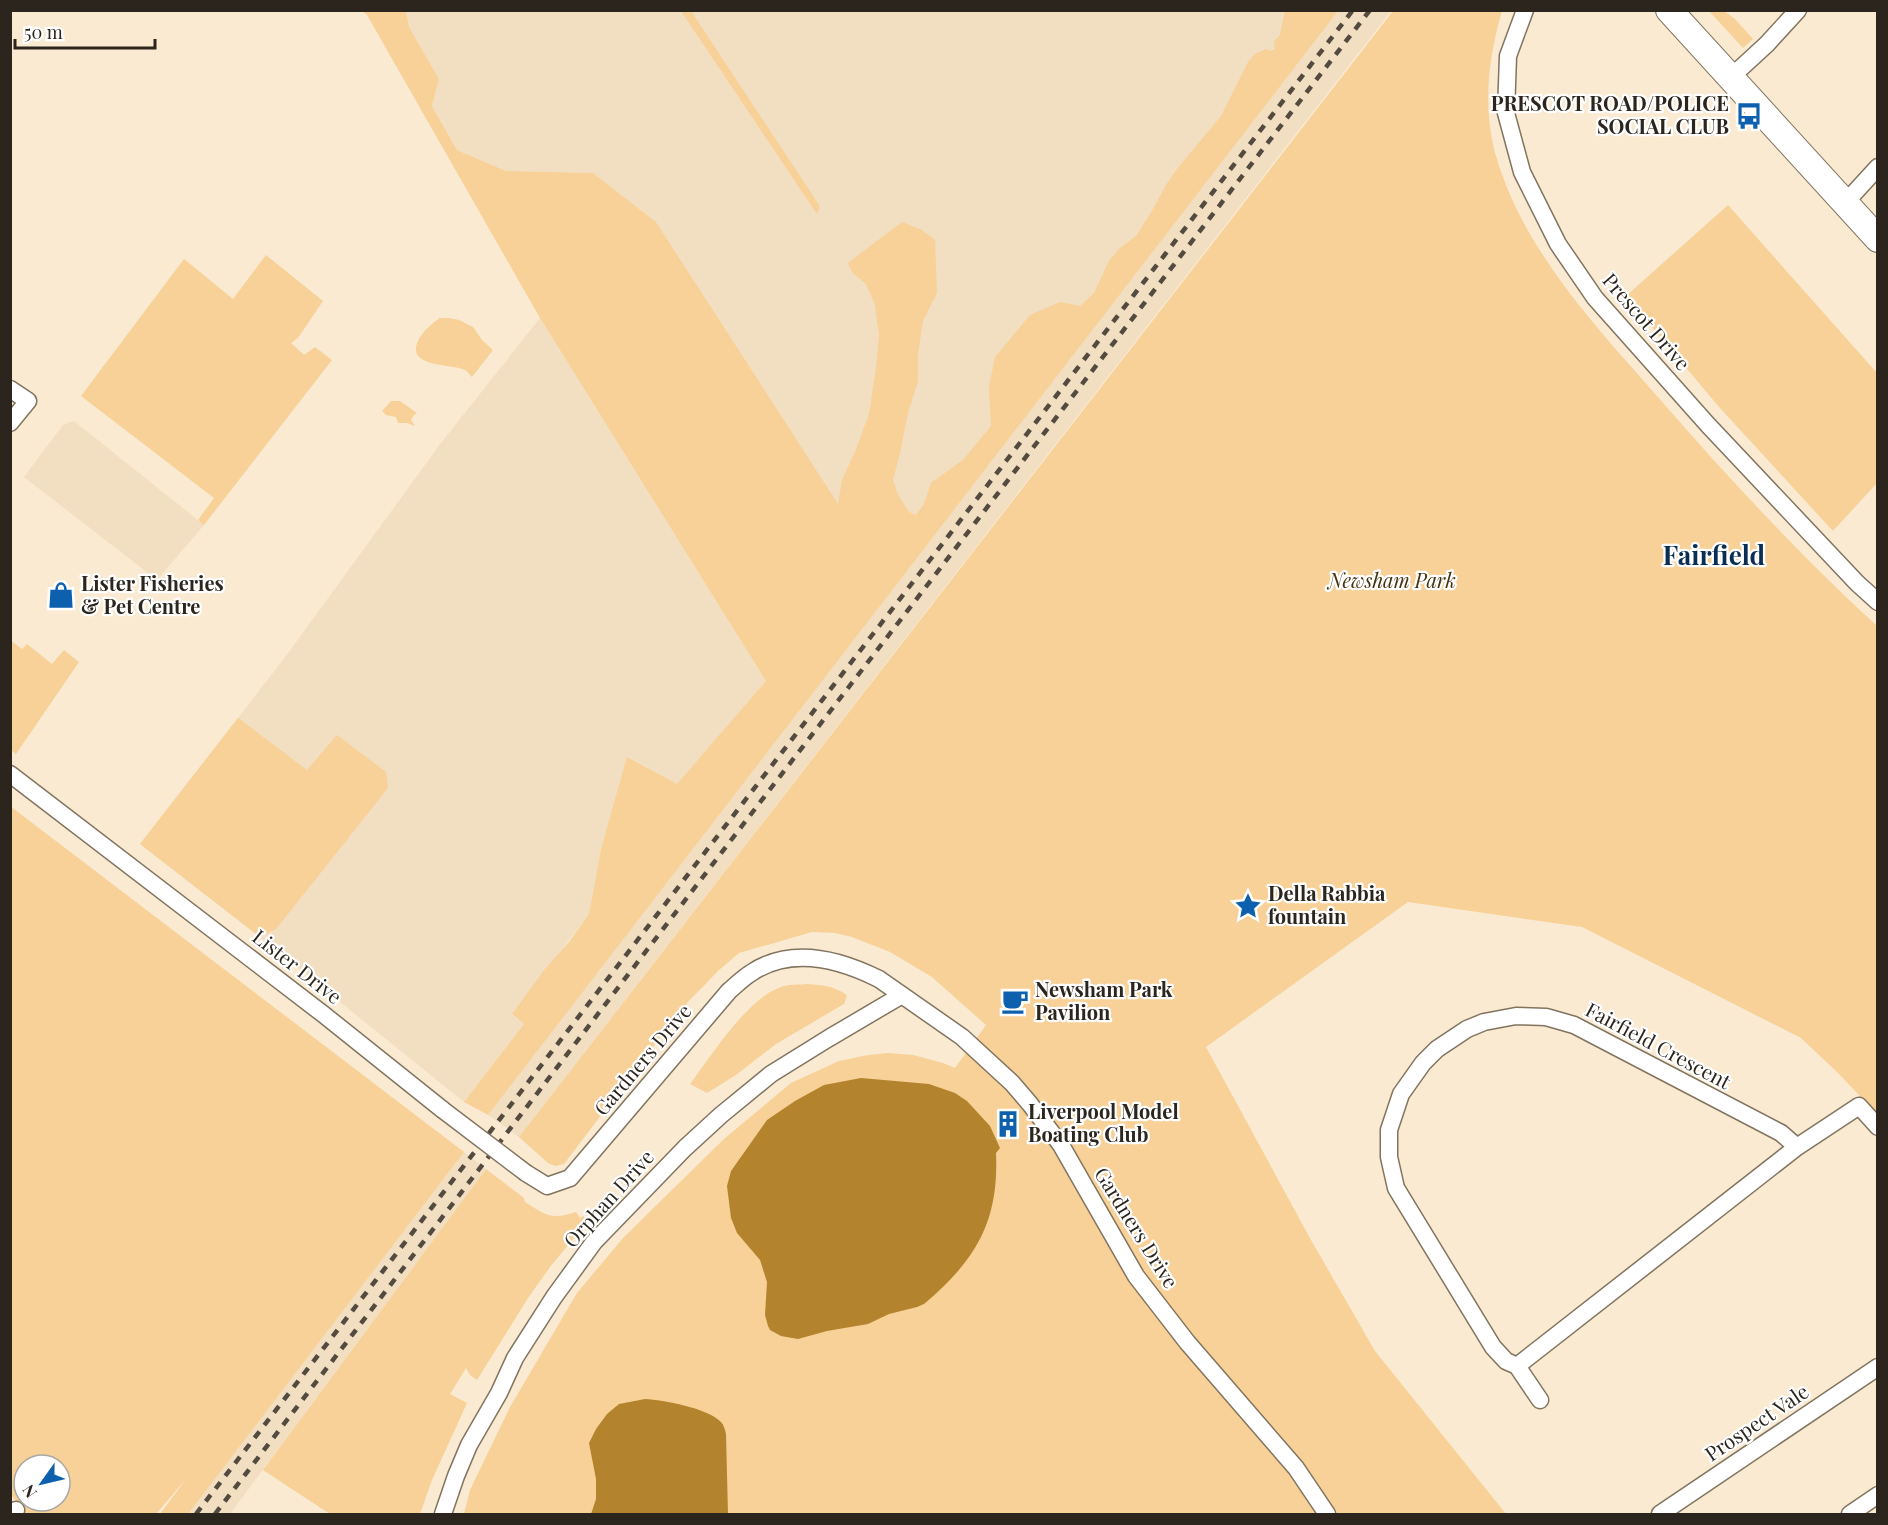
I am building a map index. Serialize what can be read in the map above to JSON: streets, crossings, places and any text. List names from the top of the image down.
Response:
{
  "streets": {
    "street": [
      "Prescot Drive",
      "Lister Drive",
      "Fairfield Crescent",
      "Gardners Drive",
      "Orphan Drive",
      "Prospect Vale"
    ]
  },
  "crossings": [
    ["Lister Drive", "Gardners Drive"],
    ["Gardners Drive", "Orphan Drive"]
  ],
  "districts": ["Fairfield"],
  "parks": ["Newsham Park"],
  "places": {
    "bus stop": ["PRESCOT ROAD/POLICE SOCIAL CLUB"],
    "shop": ["Lister Fisheries & Pet Centre"],
    "place": ["Della Rabbia fountain"],
    "cafe": ["Newsham Park Pavilion"],
    "building": ["Liverpool Model Boating Club"]
  },
  "scale_bar": "50 m",
  "north": "bottom left"
}
